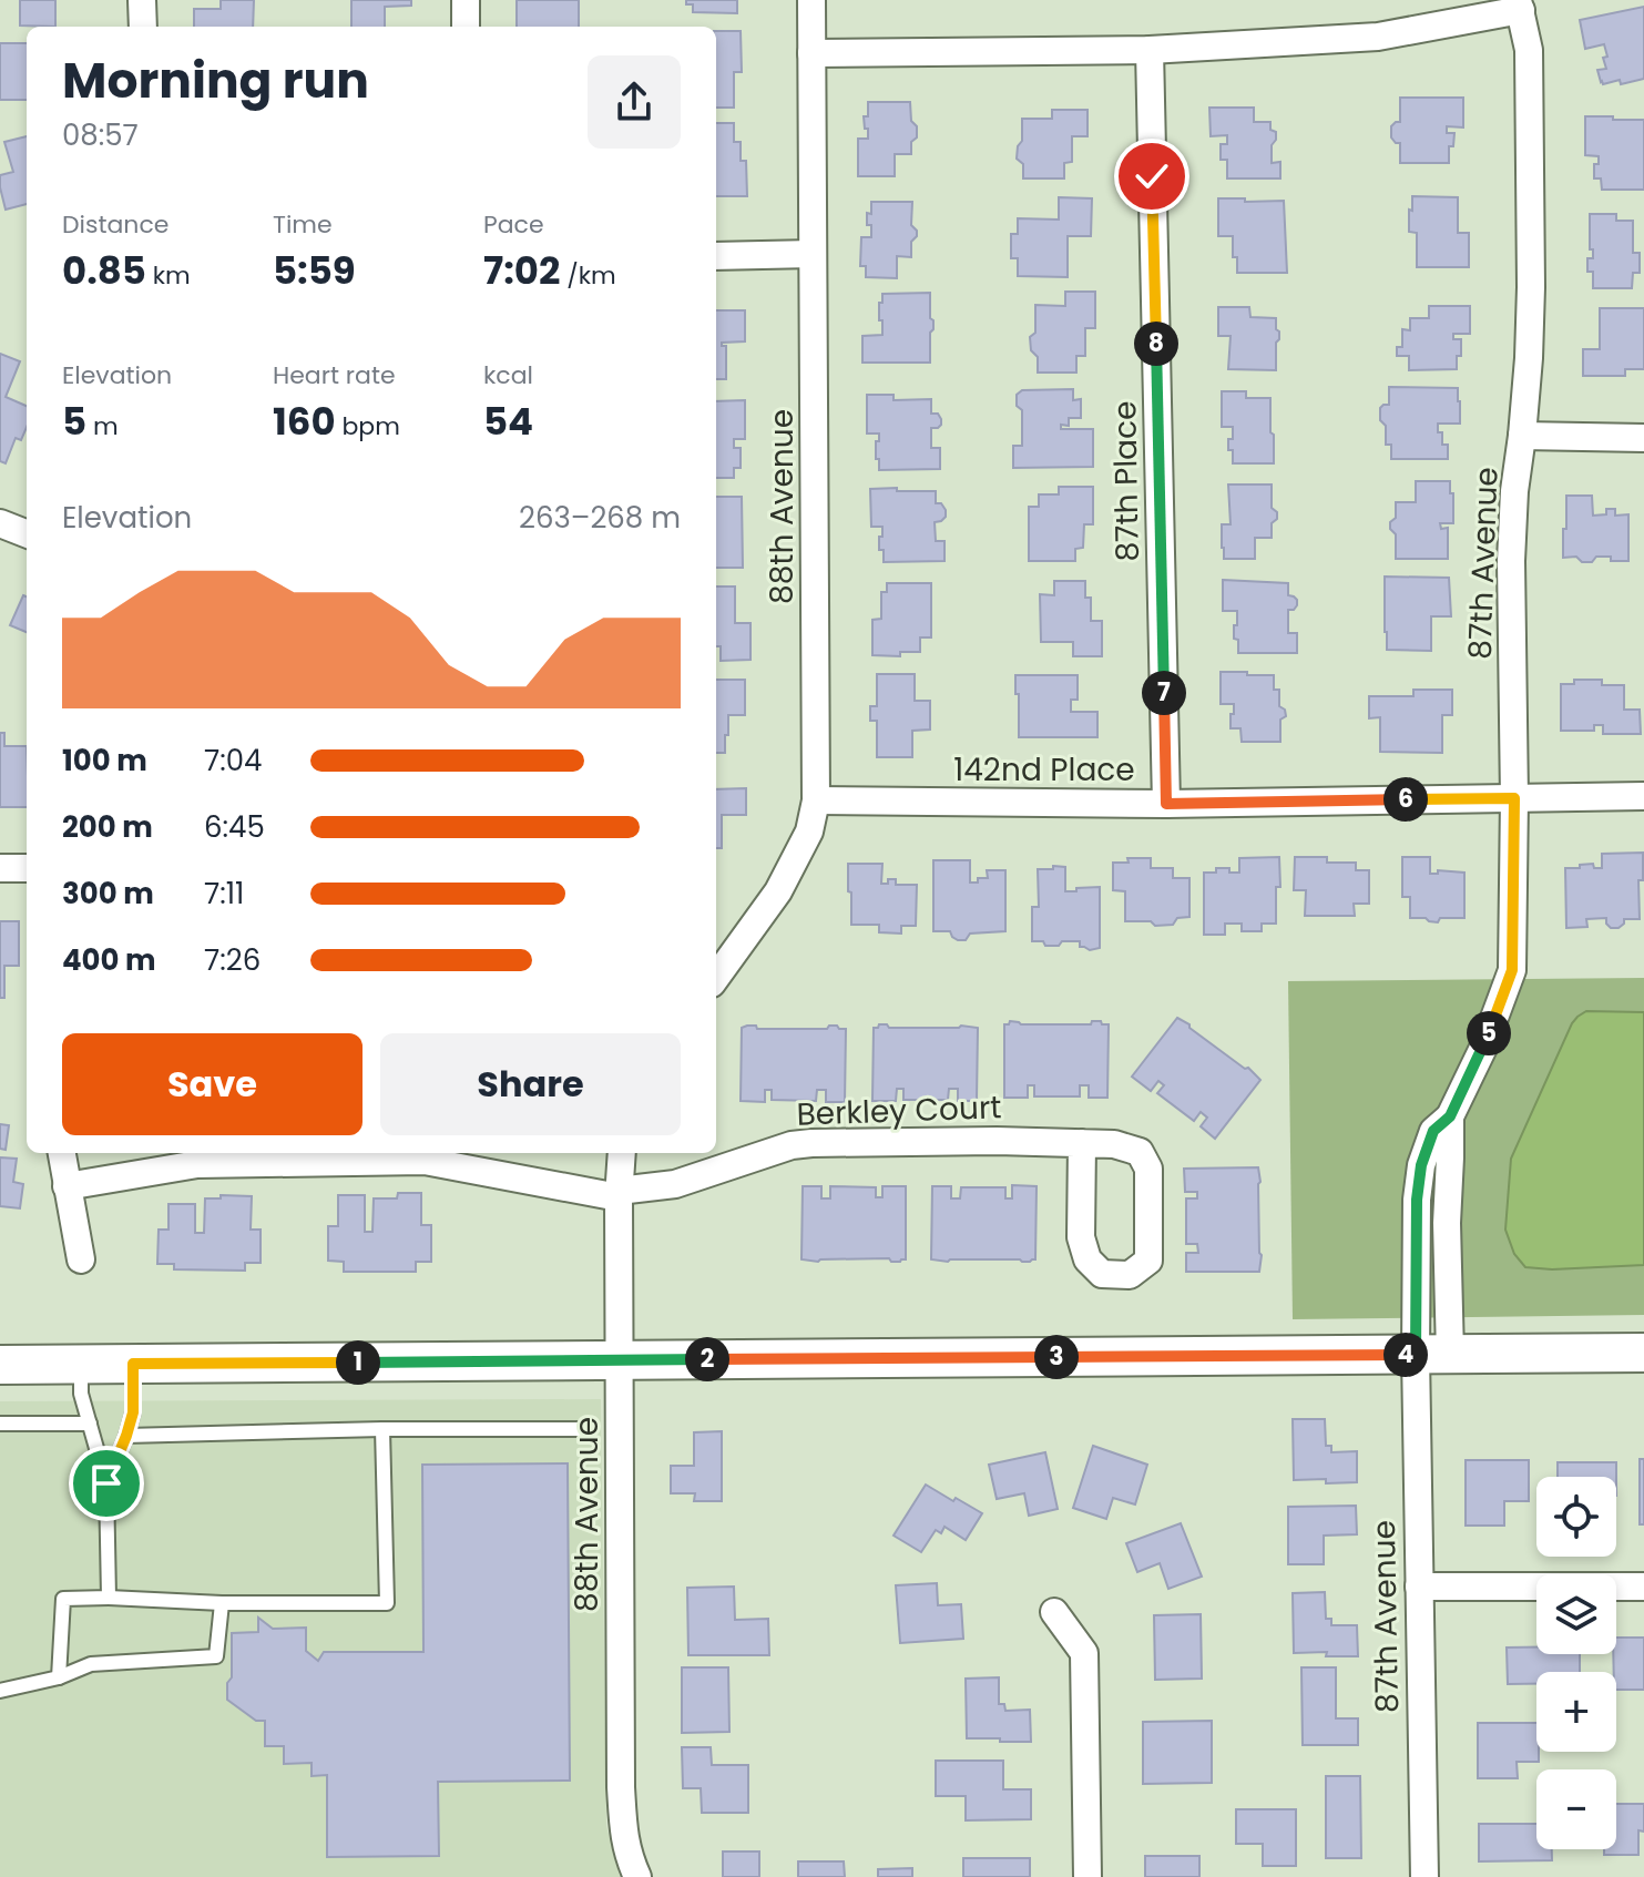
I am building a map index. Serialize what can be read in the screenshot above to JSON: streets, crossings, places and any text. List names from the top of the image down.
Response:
{
  "streets": {
    "street": [
      "87th Place",
      "88th Avenue",
      "87th Avenue",
      "142nd Place",
      "Berkley Court"
    ]
  },
  "crossings": [
    ["87th Place", "142nd Place"],
    ["88th Avenue", "142nd Place"],
    ["88th Avenue", "Berkley Court"],
    ["87th Avenue", "142nd Place"]
  ],
  "page": {
    "heading": ["Morning run", "08:57"],
    "stats": [
      ["Distance", "0.85 km"],
      ["Time", "5:59"],
      ["Pace", "7:02 /km"],
      ["Elevation", "5 m"],
      ["Heart rate", "160 bpm"],
      ["kcal", "54"]
    ],
    "pins": [
      "8",
      "7",
      "6",
      "5",
      "4",
      "3",
      "2",
      "1"
    ],
    "chart": ["Elevation", "263–268 m"],
    "list": [
      {
        "name": "100 m",
        "note": "7:04"
      },
      {
        "name": "200 m",
        "note": "6:45"
      },
      {
        "name": "300 m",
        "note": "7:11"
      },
      {
        "name": "400 m",
        "note": "7:26"
      }
    ],
    "buttons": ["Save", "Share"],
    "map_buttons": ["+", "−"]
  }
}
